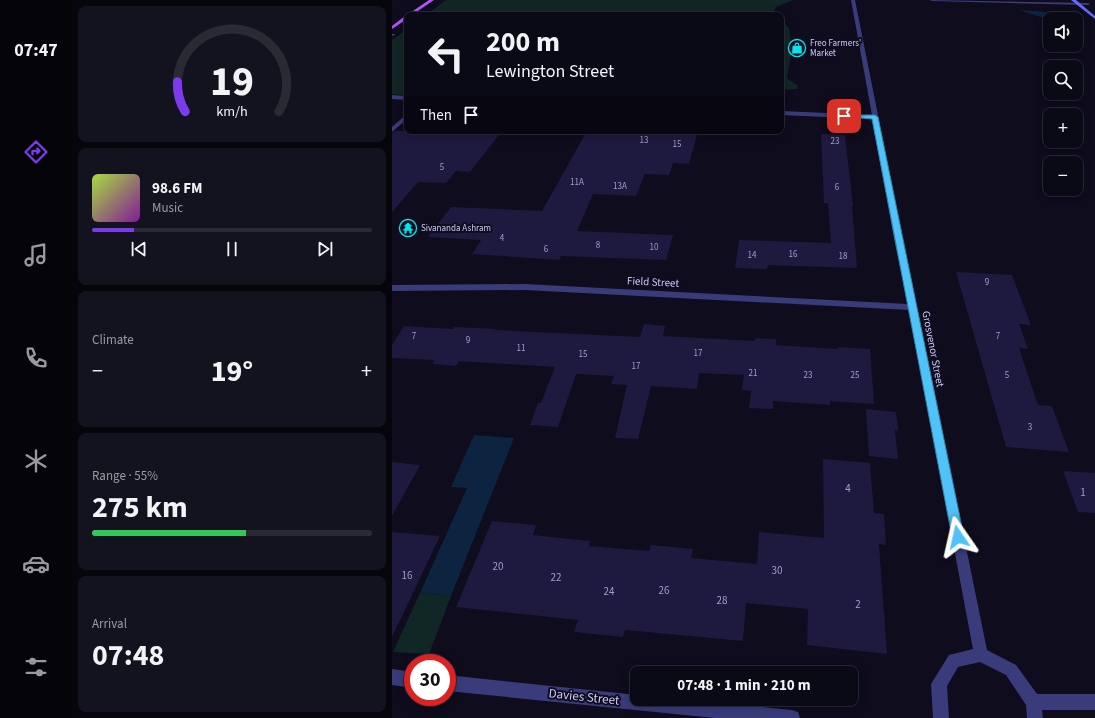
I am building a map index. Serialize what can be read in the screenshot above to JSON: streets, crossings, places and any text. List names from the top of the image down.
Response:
{
  "streets": {
    "street": ["Field Street", "Grosvenor Street", "Davies Street"]
  },
  "crossings": [
    ["Field Street", "Grosvenor Street"]
  ],
  "places": {
    "shop": ["Freo Farmers' Market"],
    "temple": ["Sivananda Ashram"]
  },
  "house_numbers": [
    "13",
    "23",
    "15",
    "5",
    "11A",
    "13A",
    "6",
    "4",
    "8",
    "10",
    "6",
    "16",
    "14",
    "18",
    "9",
    "7",
    "7",
    "9",
    "11",
    "17",
    "15",
    "17",
    "21",
    "23",
    "25",
    "5",
    "3",
    "4",
    "1",
    "20",
    "30",
    "16",
    "22",
    "26",
    "24",
    "28",
    "2"
  ],
  "page": {
    "tabs": "07:47",
    "map_buttons": ["+", "−"],
    "turn": ["200 m", "Lewington Street"],
    "then": "Then",
    "song": ["98.6 FM", "Music"],
    "tile": [
      "Climate",
      ["Range · 55%", "275 km"],
      ["Arrival", "07:48"]
    ],
    "heat": ["−", "19°", "+"],
    "limit": "30",
    "trip": "07:48 · 1 min · 210 m",
    "gauge": ["19", "km/h"]
  }
}
